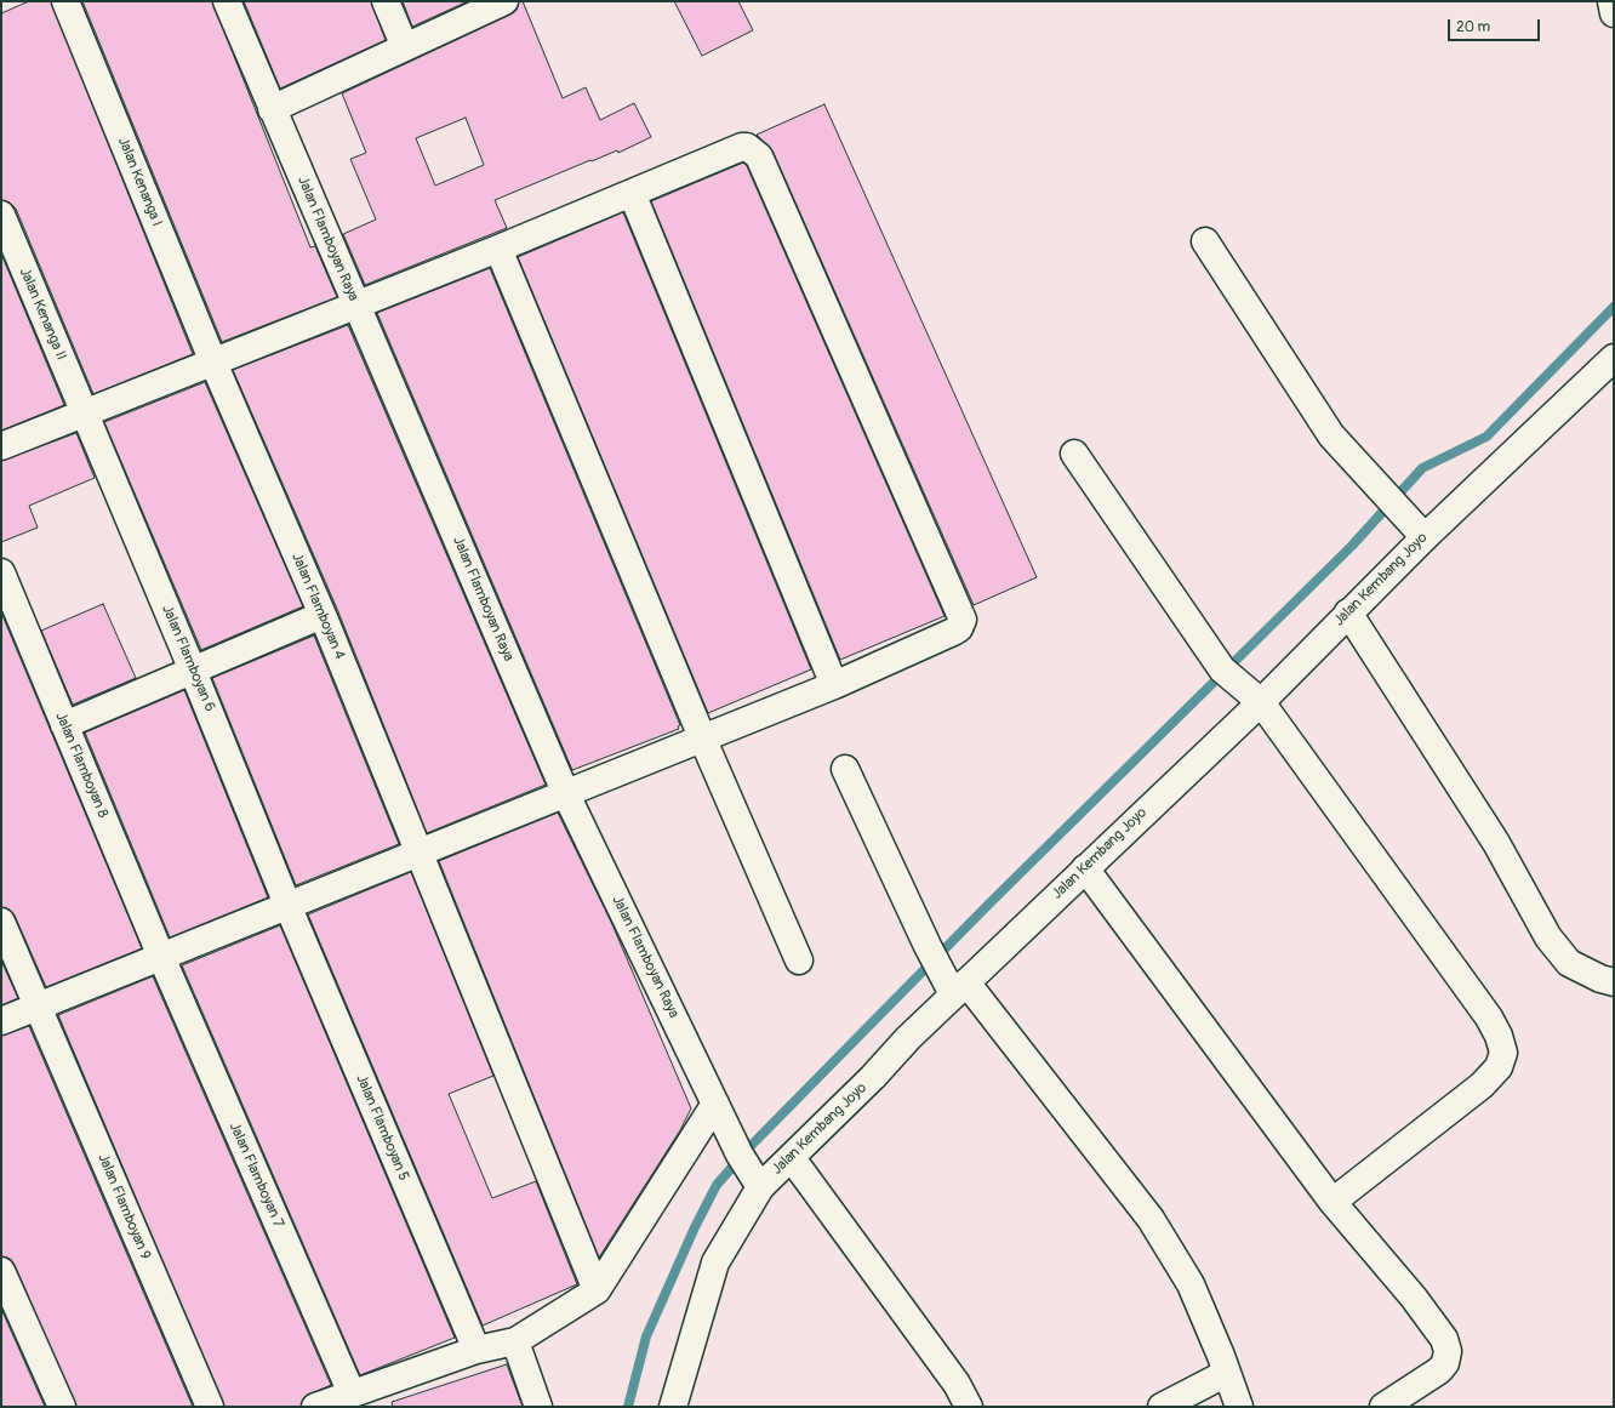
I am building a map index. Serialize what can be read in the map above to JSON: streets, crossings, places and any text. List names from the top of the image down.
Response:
{
  "streets": {
    "street": [
      "Jalan Kenanga I",
      "Jalan Flamboyan Raya",
      "Jalan Kenanga II",
      "Jalan Kembang Joyo",
      "Jalan Flamboyan 4",
      "Jalan Flamboyan 6",
      "Jalan Flamboyan 8",
      "Jalan Flamboyan 5",
      "Jalan Flamboyan 7",
      "Jalan Flamboyan 9"
    ]
  },
  "crossings": [
    ["Jalan Kenanga I", "Jalan Flamboyan 4"],
    ["Jalan Flamboyan Raya", "Jalan Kembang Joyo"],
    ["Jalan Kenanga II", "Jalan Flamboyan 6"],
    ["Jalan Flamboyan 6", "Jalan Flamboyan 5"],
    ["Jalan Flamboyan 8", "Jalan Flamboyan 7"]
  ],
  "scale_bar": "20 m"
}
